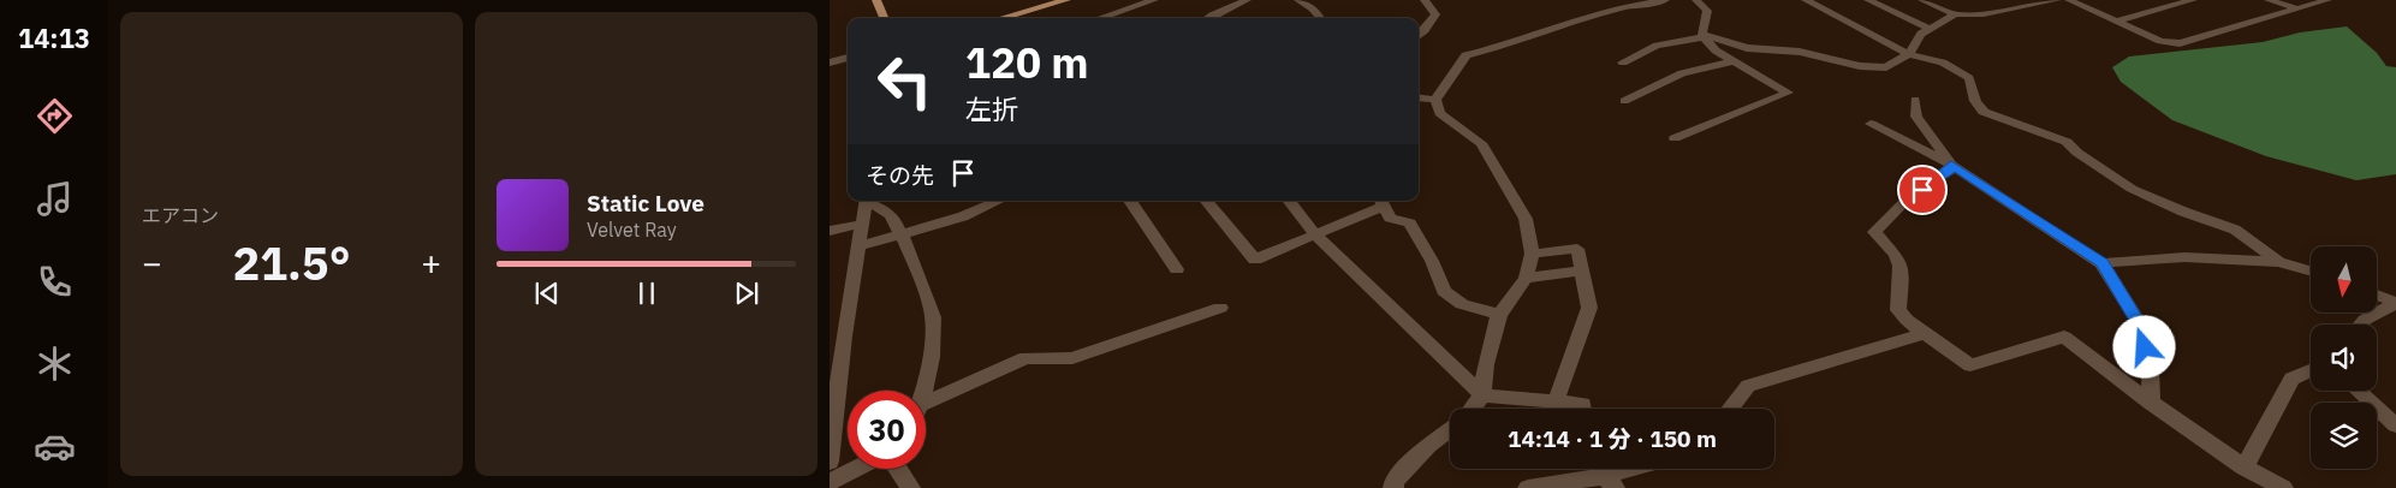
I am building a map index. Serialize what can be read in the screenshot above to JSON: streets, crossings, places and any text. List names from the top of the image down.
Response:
{
  "north": "bottom",
  "page": {
    "tabs": "14:13",
    "tile": "エアコン",
    "turn": ["120 m", "左折"],
    "then": "その先",
    "song": ["Static Love", "Velvet Ray"],
    "heat": ["−", "21.5°", "+"],
    "limit": "30",
    "trip": "14:14 · 1 分 · 150 m"
  }
}
